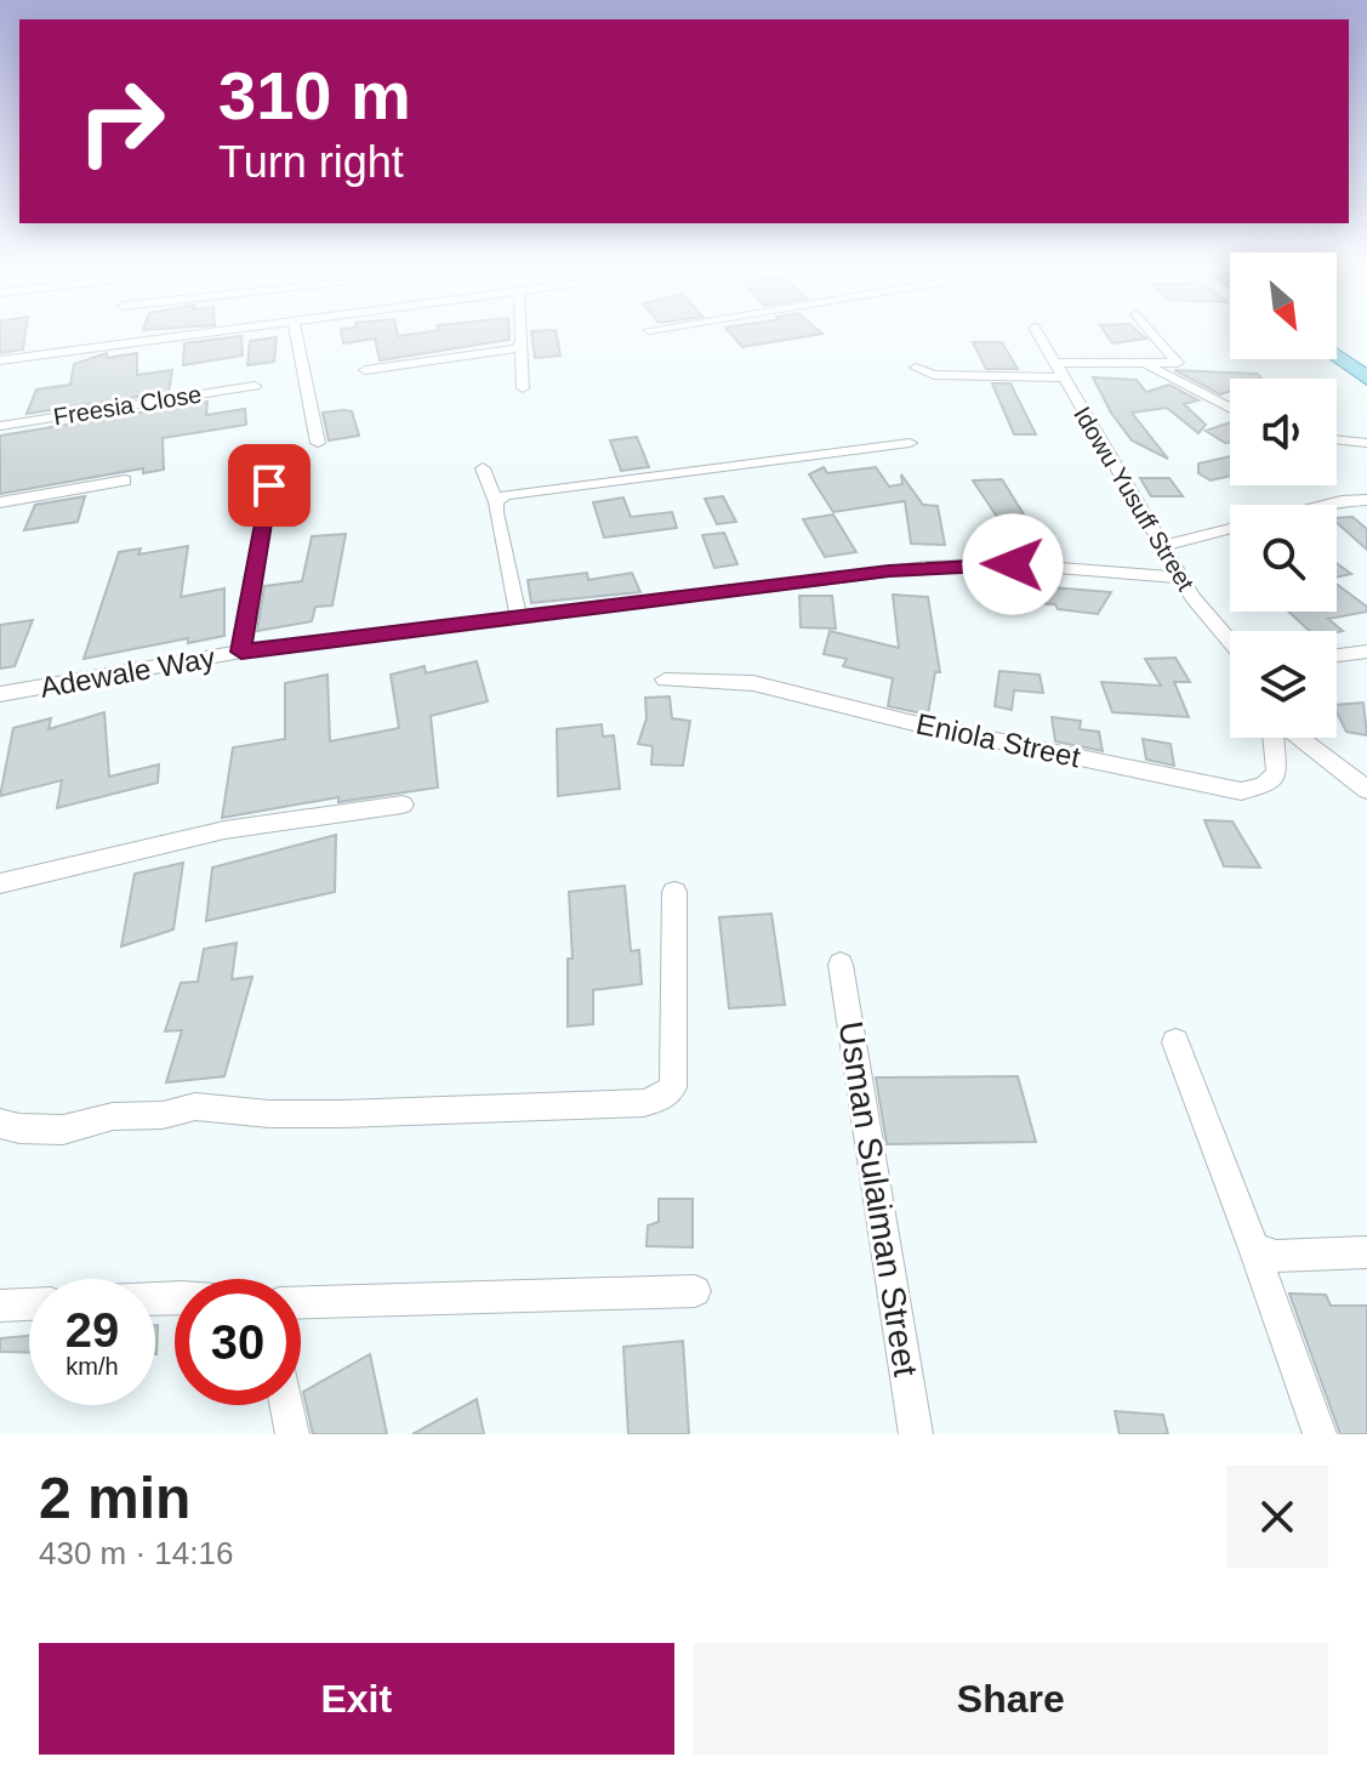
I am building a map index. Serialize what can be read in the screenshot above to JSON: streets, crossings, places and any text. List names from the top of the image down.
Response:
{
  "streets": {
    "street": [
      "Freesia Close",
      "Idowu Yusuff Street",
      "Adewale Way",
      "Eniola Street",
      "Usman Sulaiman Street"
    ]
  },
  "crossings": [
    ["Idowu Yusuff Street", "Adewale Way"]
  ],
  "north": "bottom right",
  "page": {
    "turn": ["310 m", "Turn right"],
    "speed": "29 km/h",
    "limit": "30",
    "heading": ["2 min", "430 m · 14:16"],
    "buttons": ["Exit", "Share"]
  }
}
